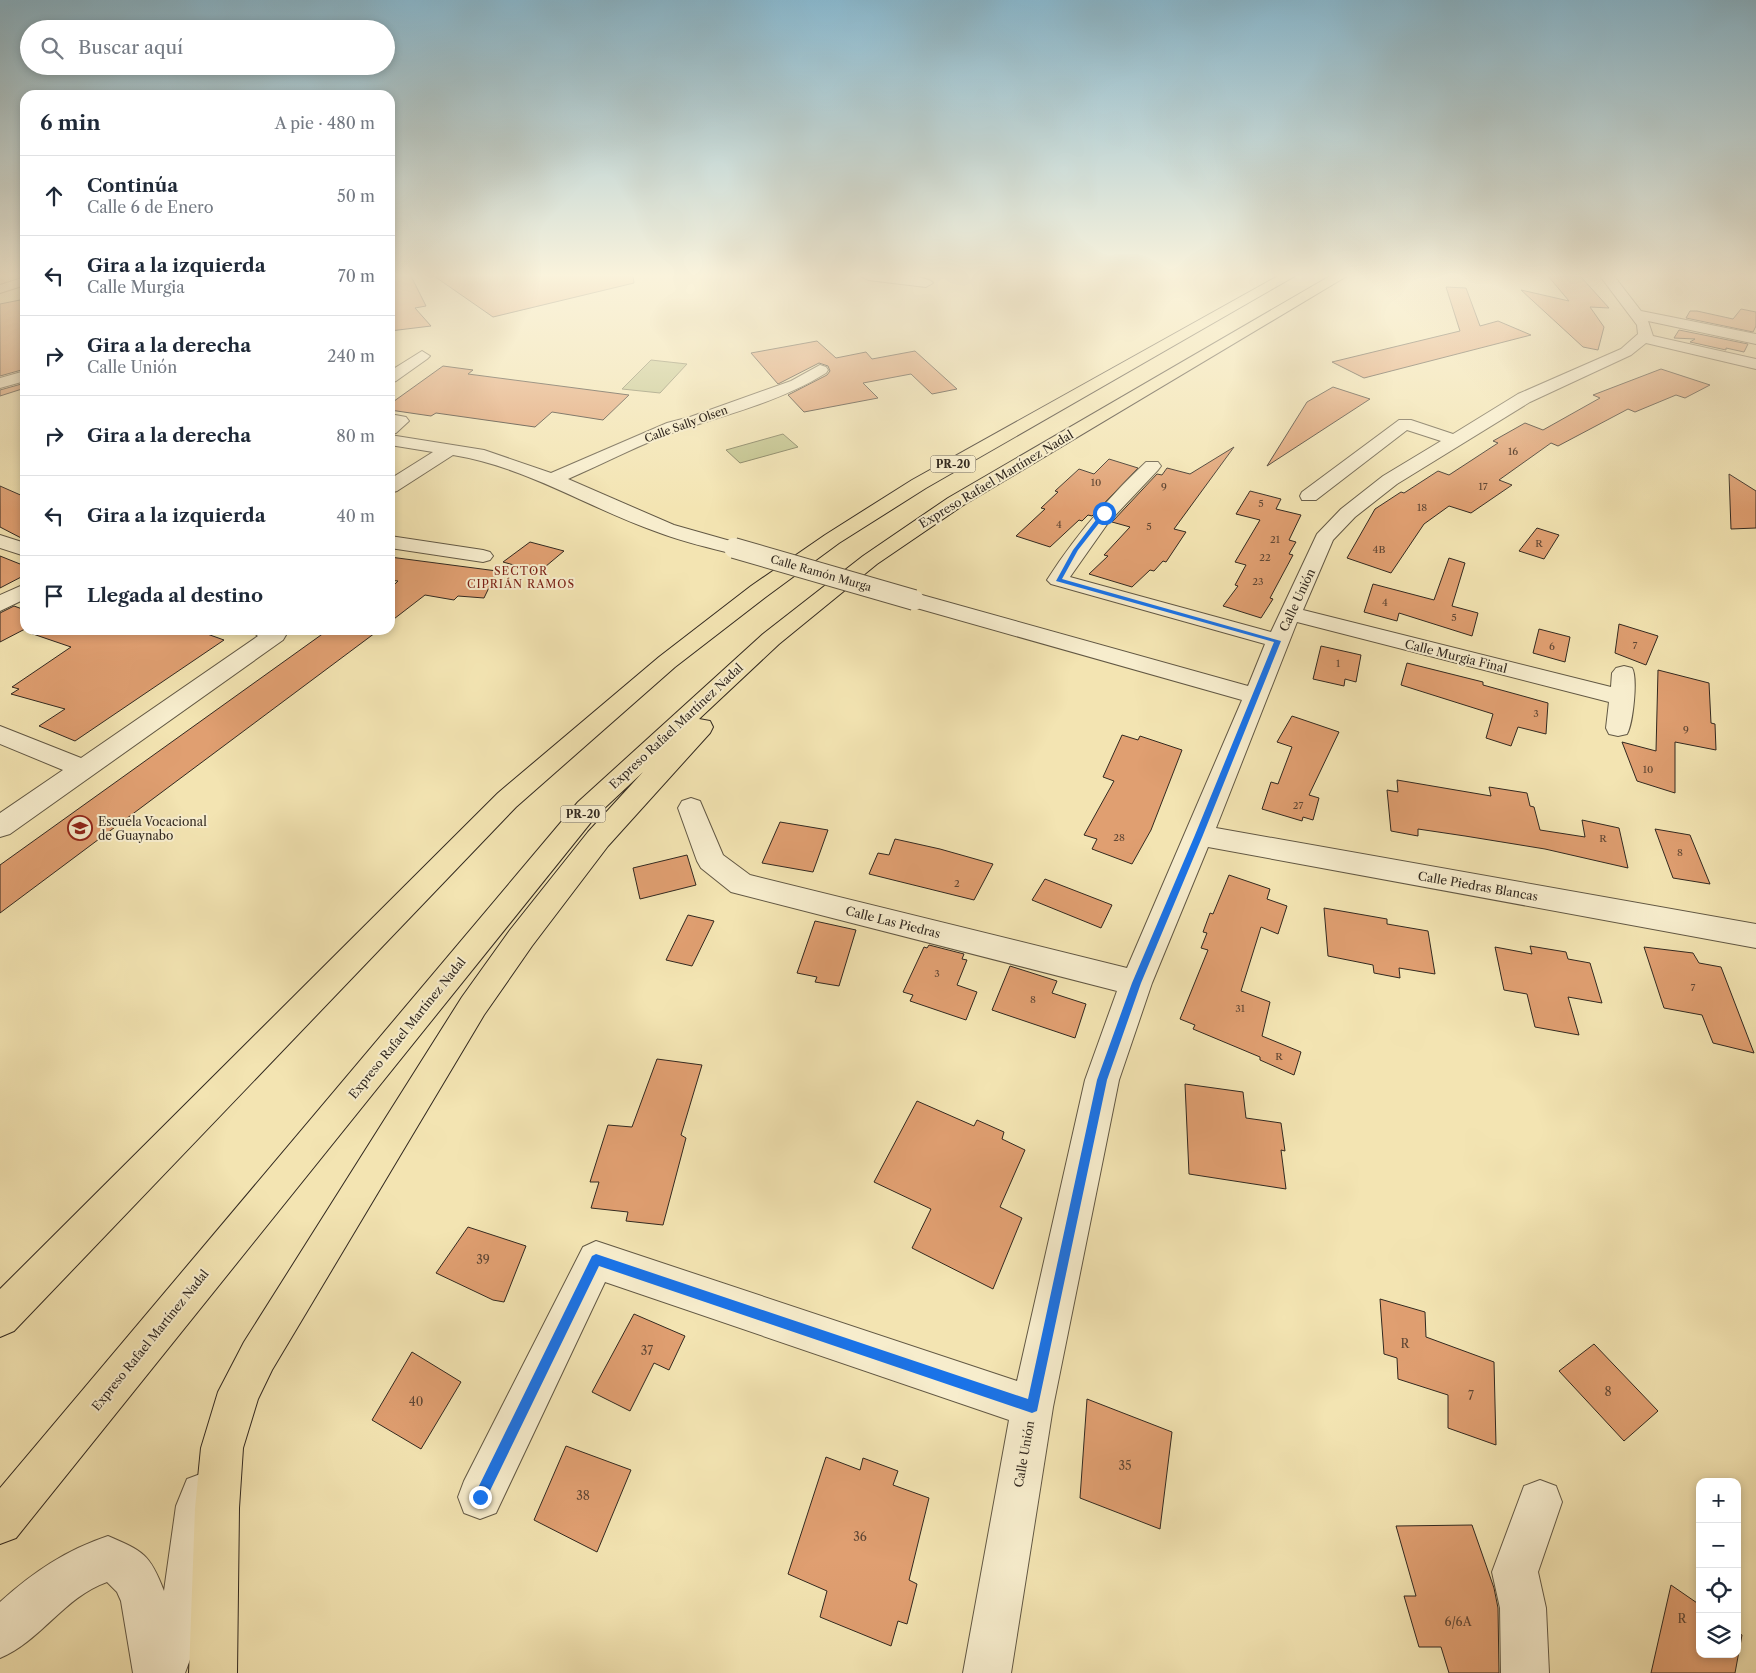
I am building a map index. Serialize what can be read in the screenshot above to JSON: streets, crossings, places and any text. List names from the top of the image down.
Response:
{
  "streets": {
    "highway": ["PR-20", "Expreso Rafael Martínez Nadal"],
    "street": [
      "Calle Sally Olsen",
      "Calle Ramón Murga",
      "Calle Unión",
      "Calle Murgia Final",
      "Calle Piedras Blancas",
      "Calle Las Piedras"
    ]
  },
  "crossings": [
    ["Calle Sally Olsen", "Calle Ramón Murga"],
    ["Calle Ramón Murga", "Calle Unión"],
    ["Calle Unión", "Calle Murgia Final"],
    ["Calle Unión", "Calle Piedras Blancas"],
    ["Calle Unión", "Calle Las Piedras"]
  ],
  "districts": ["SECTOR CIPRIÁN RAMOS"],
  "places": {
    "school or university": ["Escuela Vocacional de Guaynabo"]
  },
  "house_numbers": [
    "16",
    "10",
    "9",
    "17",
    "5",
    "18",
    "4",
    "5",
    "21",
    "R",
    "4B",
    "22",
    "23",
    "4",
    "5",
    "7",
    "6",
    "1",
    "3",
    "9",
    "10",
    "27",
    "28",
    "R",
    "8",
    "2",
    "3",
    "7",
    "8",
    "31",
    "R",
    "39",
    "R",
    "37",
    "8",
    "7",
    "40",
    "35",
    "38",
    "36",
    "R",
    "6/6A"
  ],
  "page": {
    "search": "Buscar aquí",
    "heading": ["6 min", "A pie · 480 m"],
    "list": [
      ["Continúa", "Calle 6 de Enero", "50 m"],
      ["Gira a la izquierda", "Calle Murgia", "70 m"],
      ["Gira a la derecha", "Calle Unión", "240 m"],
      ["Gira a la derecha", "80 m"],
      ["Gira a la izquierda", "40 m"],
      "Llegada al destino"
    ],
    "map_buttons": ["+", "−"]
  }
}
